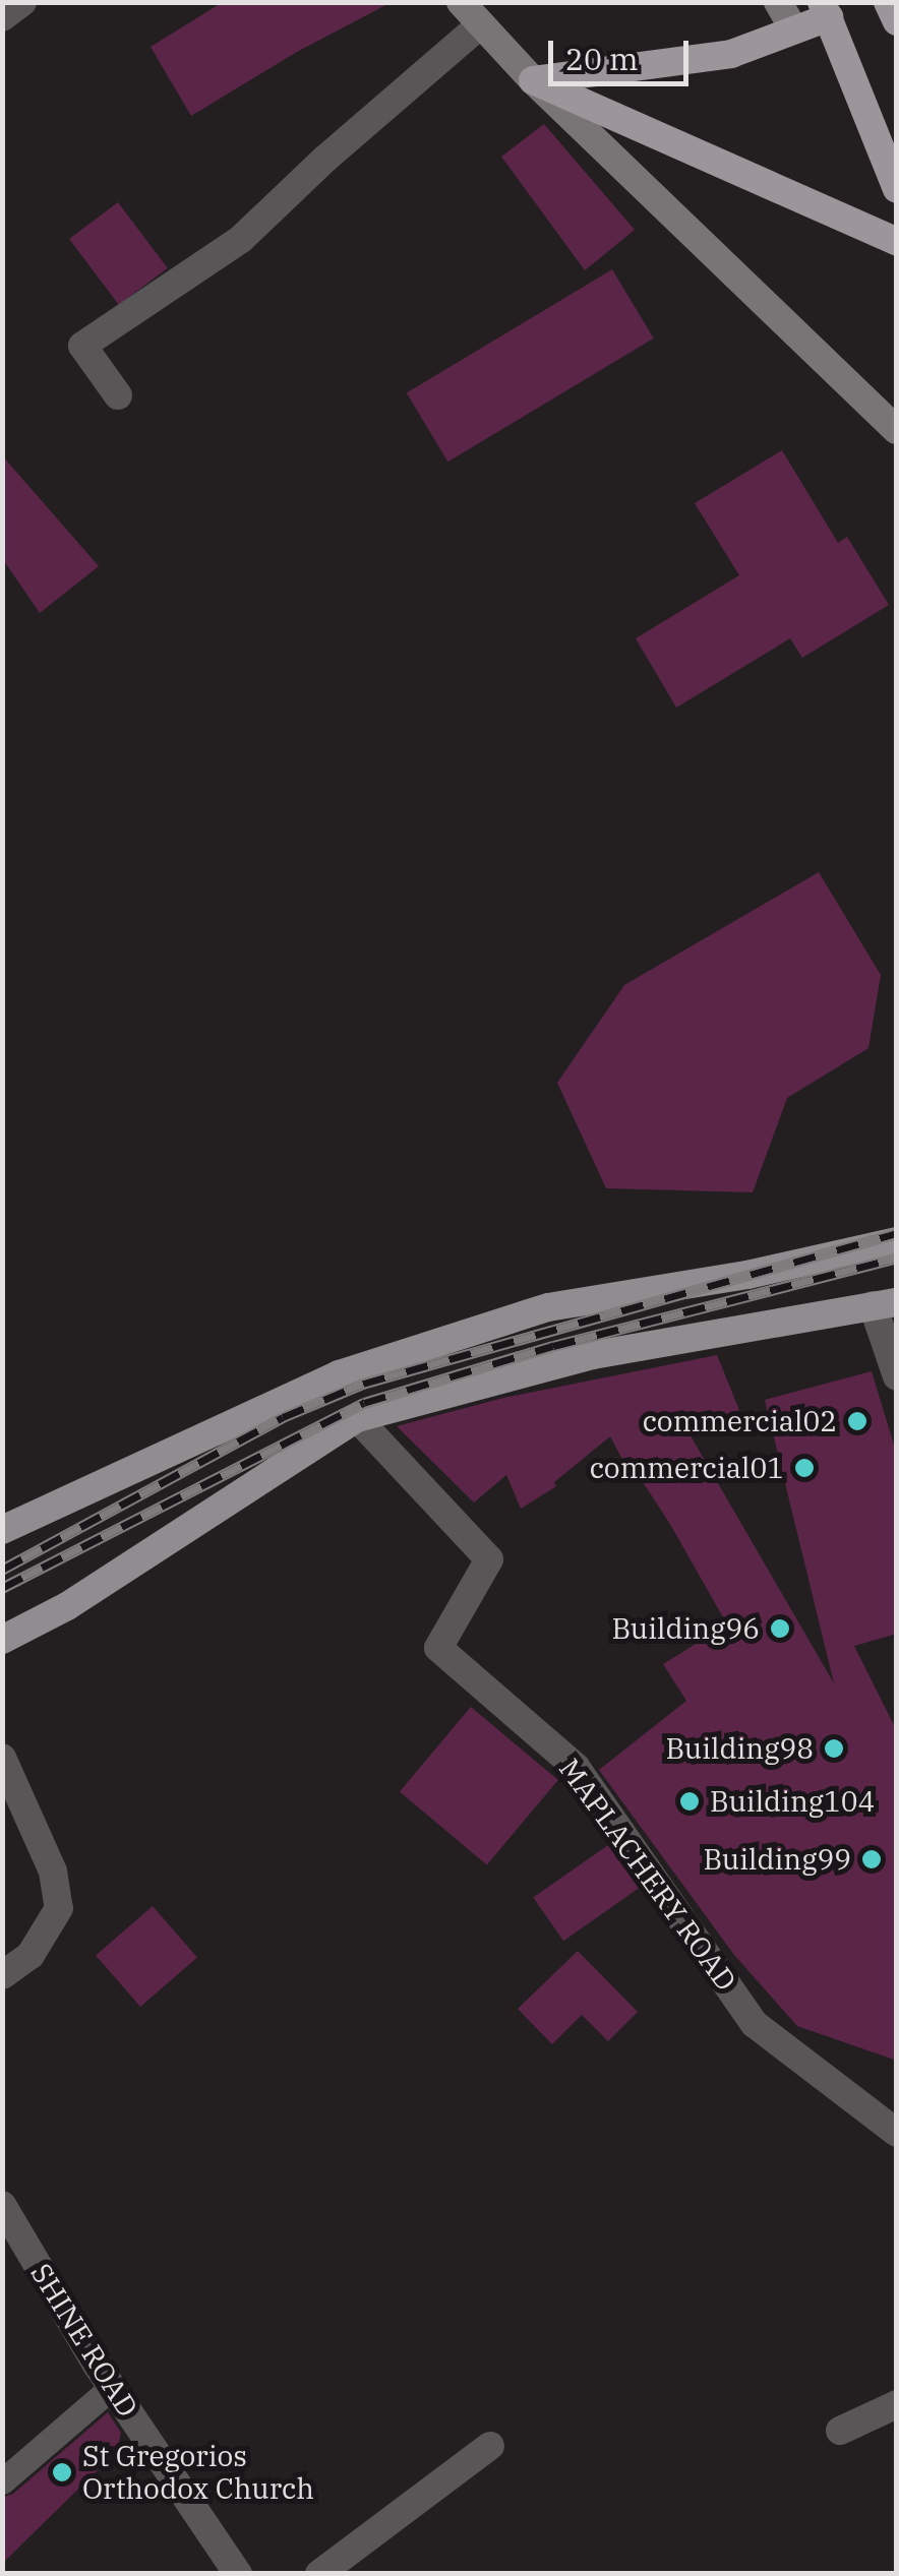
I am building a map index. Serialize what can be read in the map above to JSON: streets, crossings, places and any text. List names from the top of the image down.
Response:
{
  "streets": {
    "street": ["MAPLACHERY ROAD", "SHINE ROAD"]
  },
  "places": [
    "commercial02",
    "commercial01",
    "Building96",
    "Building98",
    "Building104",
    "Building99",
    "St Gregorios Orthodox Church"
  ],
  "scale_bar": "20 m"
}
